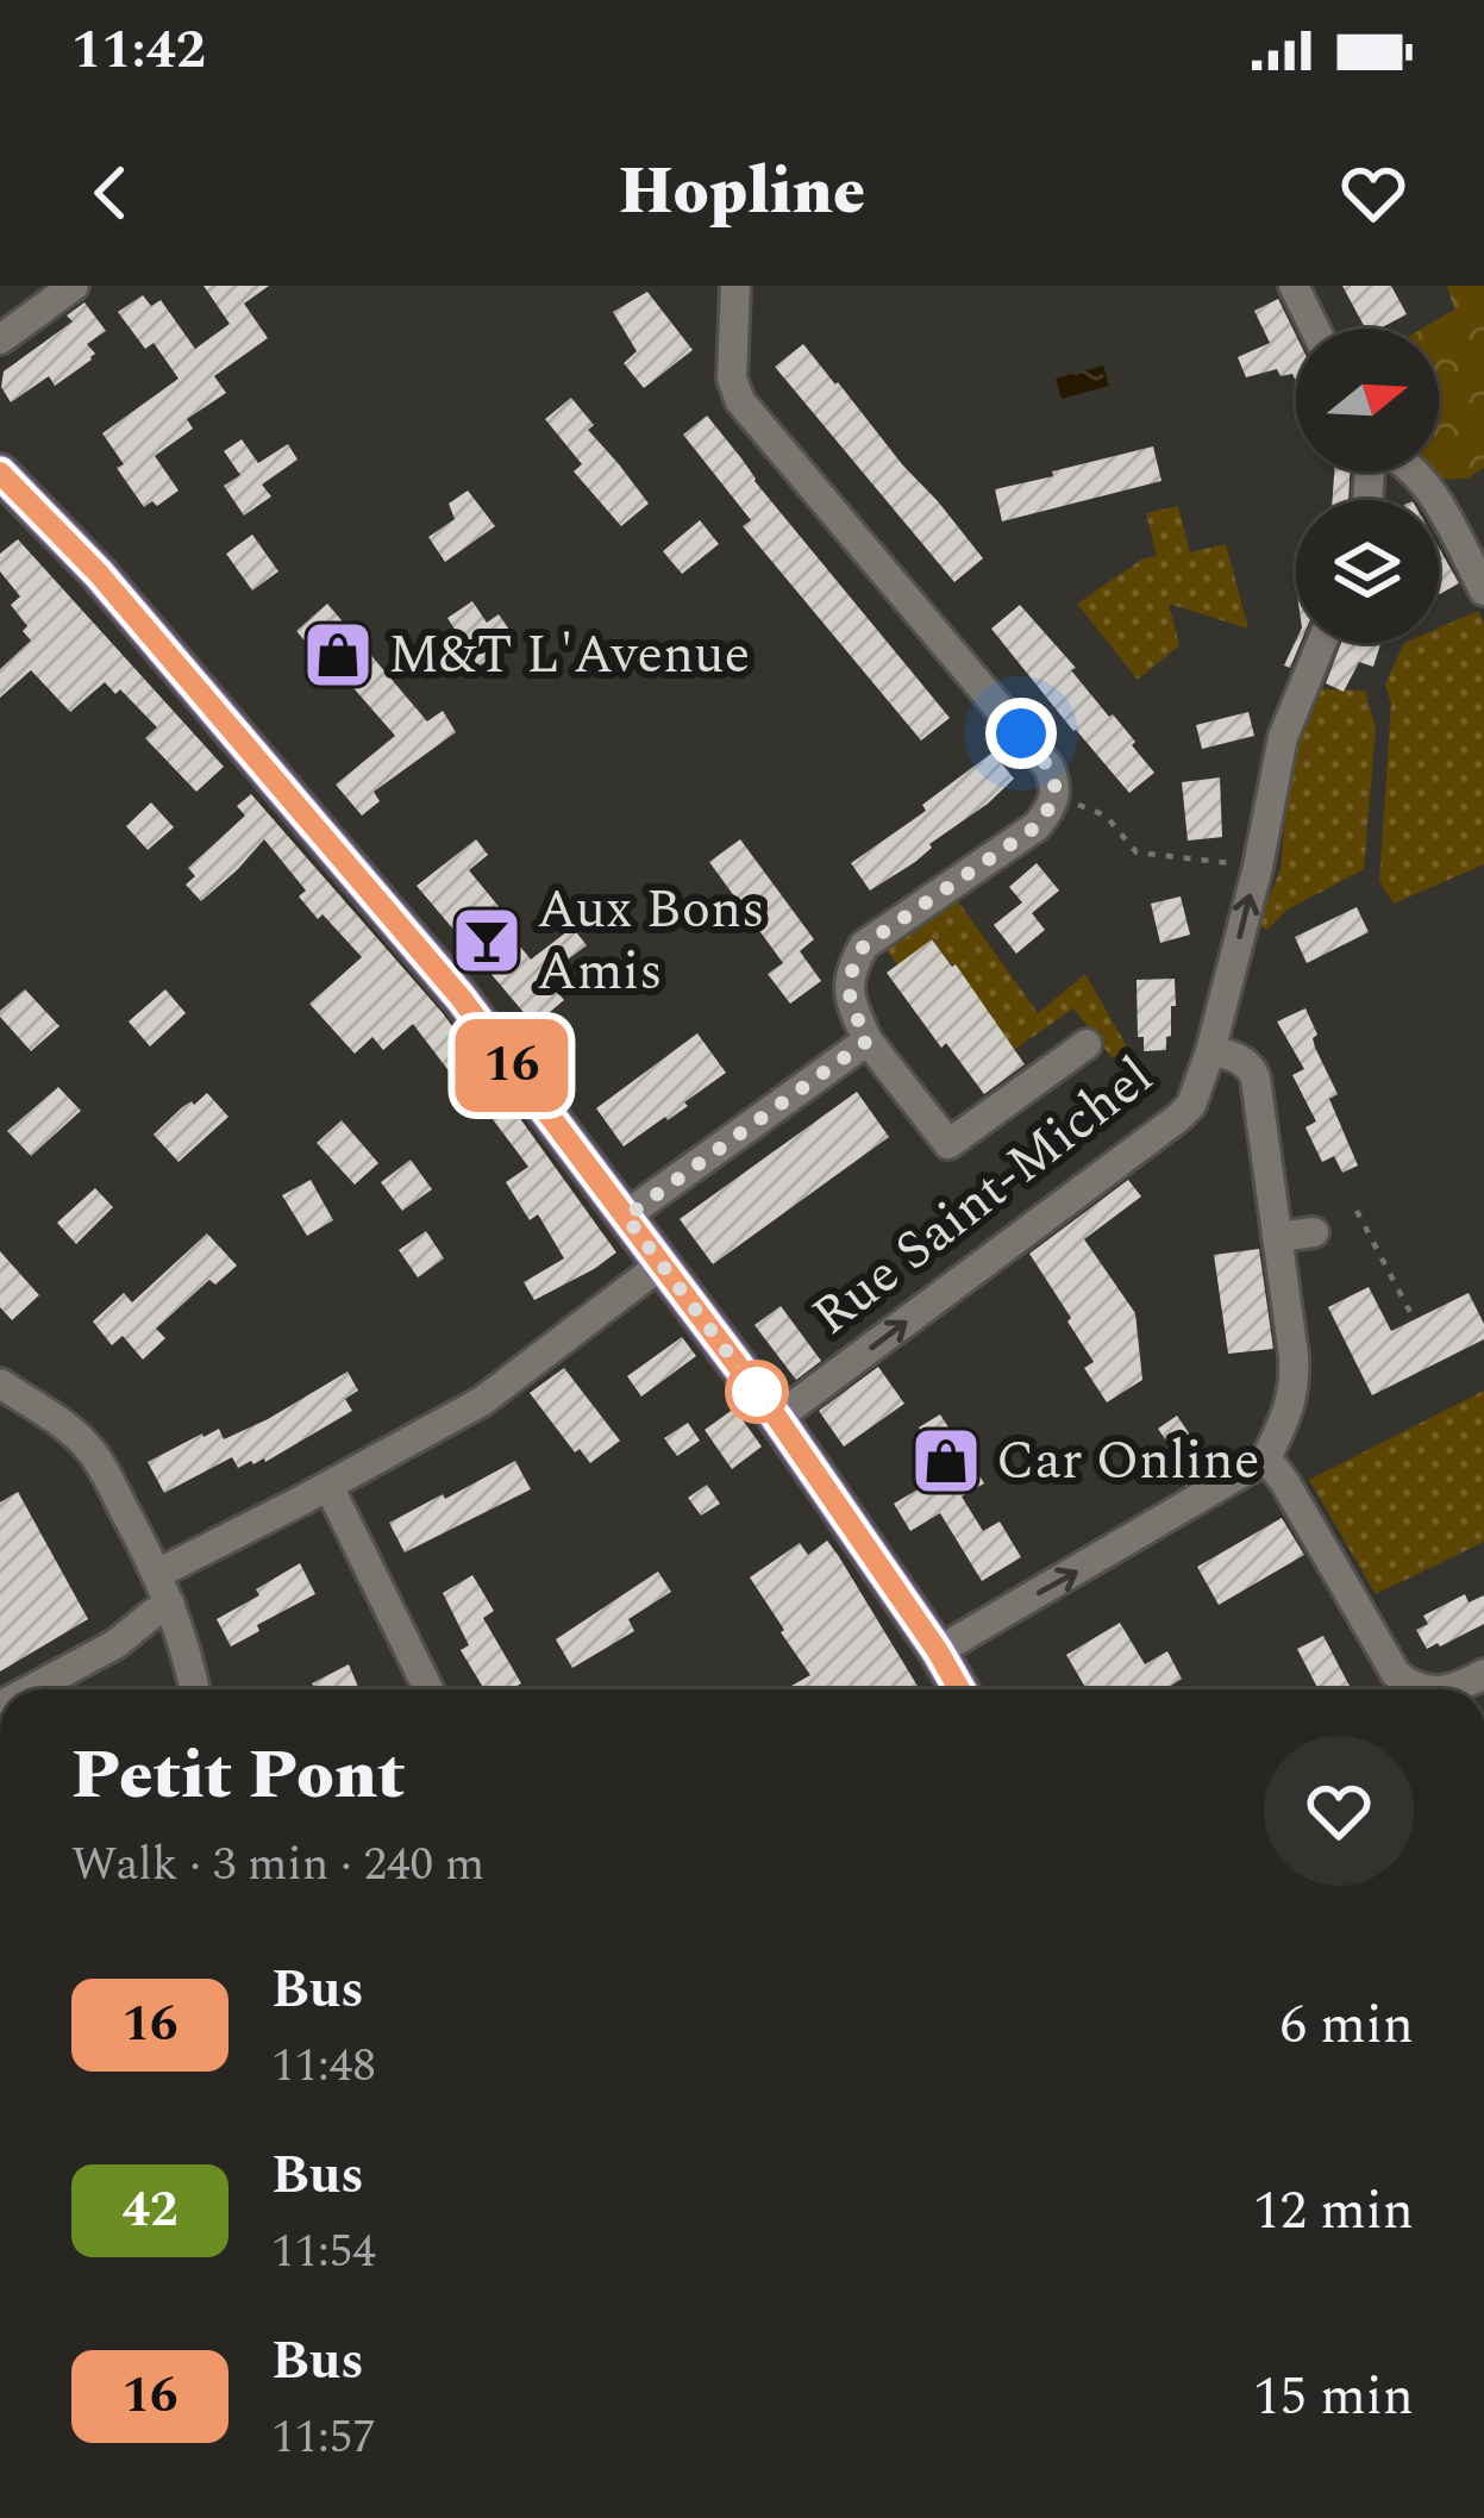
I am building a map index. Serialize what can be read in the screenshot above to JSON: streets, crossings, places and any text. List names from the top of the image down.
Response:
{
  "streets": {
    "street": ["Rue Saint-Michel"]
  },
  "places": {
    "shop": ["M&T L'Avenue", "Car Online"],
    "bar": ["Aux Bons Amis"]
  },
  "lines": ["bus line 16"],
  "north": "right",
  "page": {
    "status": "11:42",
    "header": "Hopline",
    "on_map": "16",
    "heading": ["Petit Pont", "Walk · 3 min · 240 m"],
    "list": [
      {
        "mark": "16",
        "name": "Bus",
        "note": "11:48",
        "value": "6 min"
      },
      {
        "mark": "42",
        "name": "Bus",
        "note": "11:54",
        "value": "12 min"
      },
      {
        "mark": "16",
        "name": "Bus",
        "note": "11:57",
        "value": "15 min"
      }
    ]
  }
}
